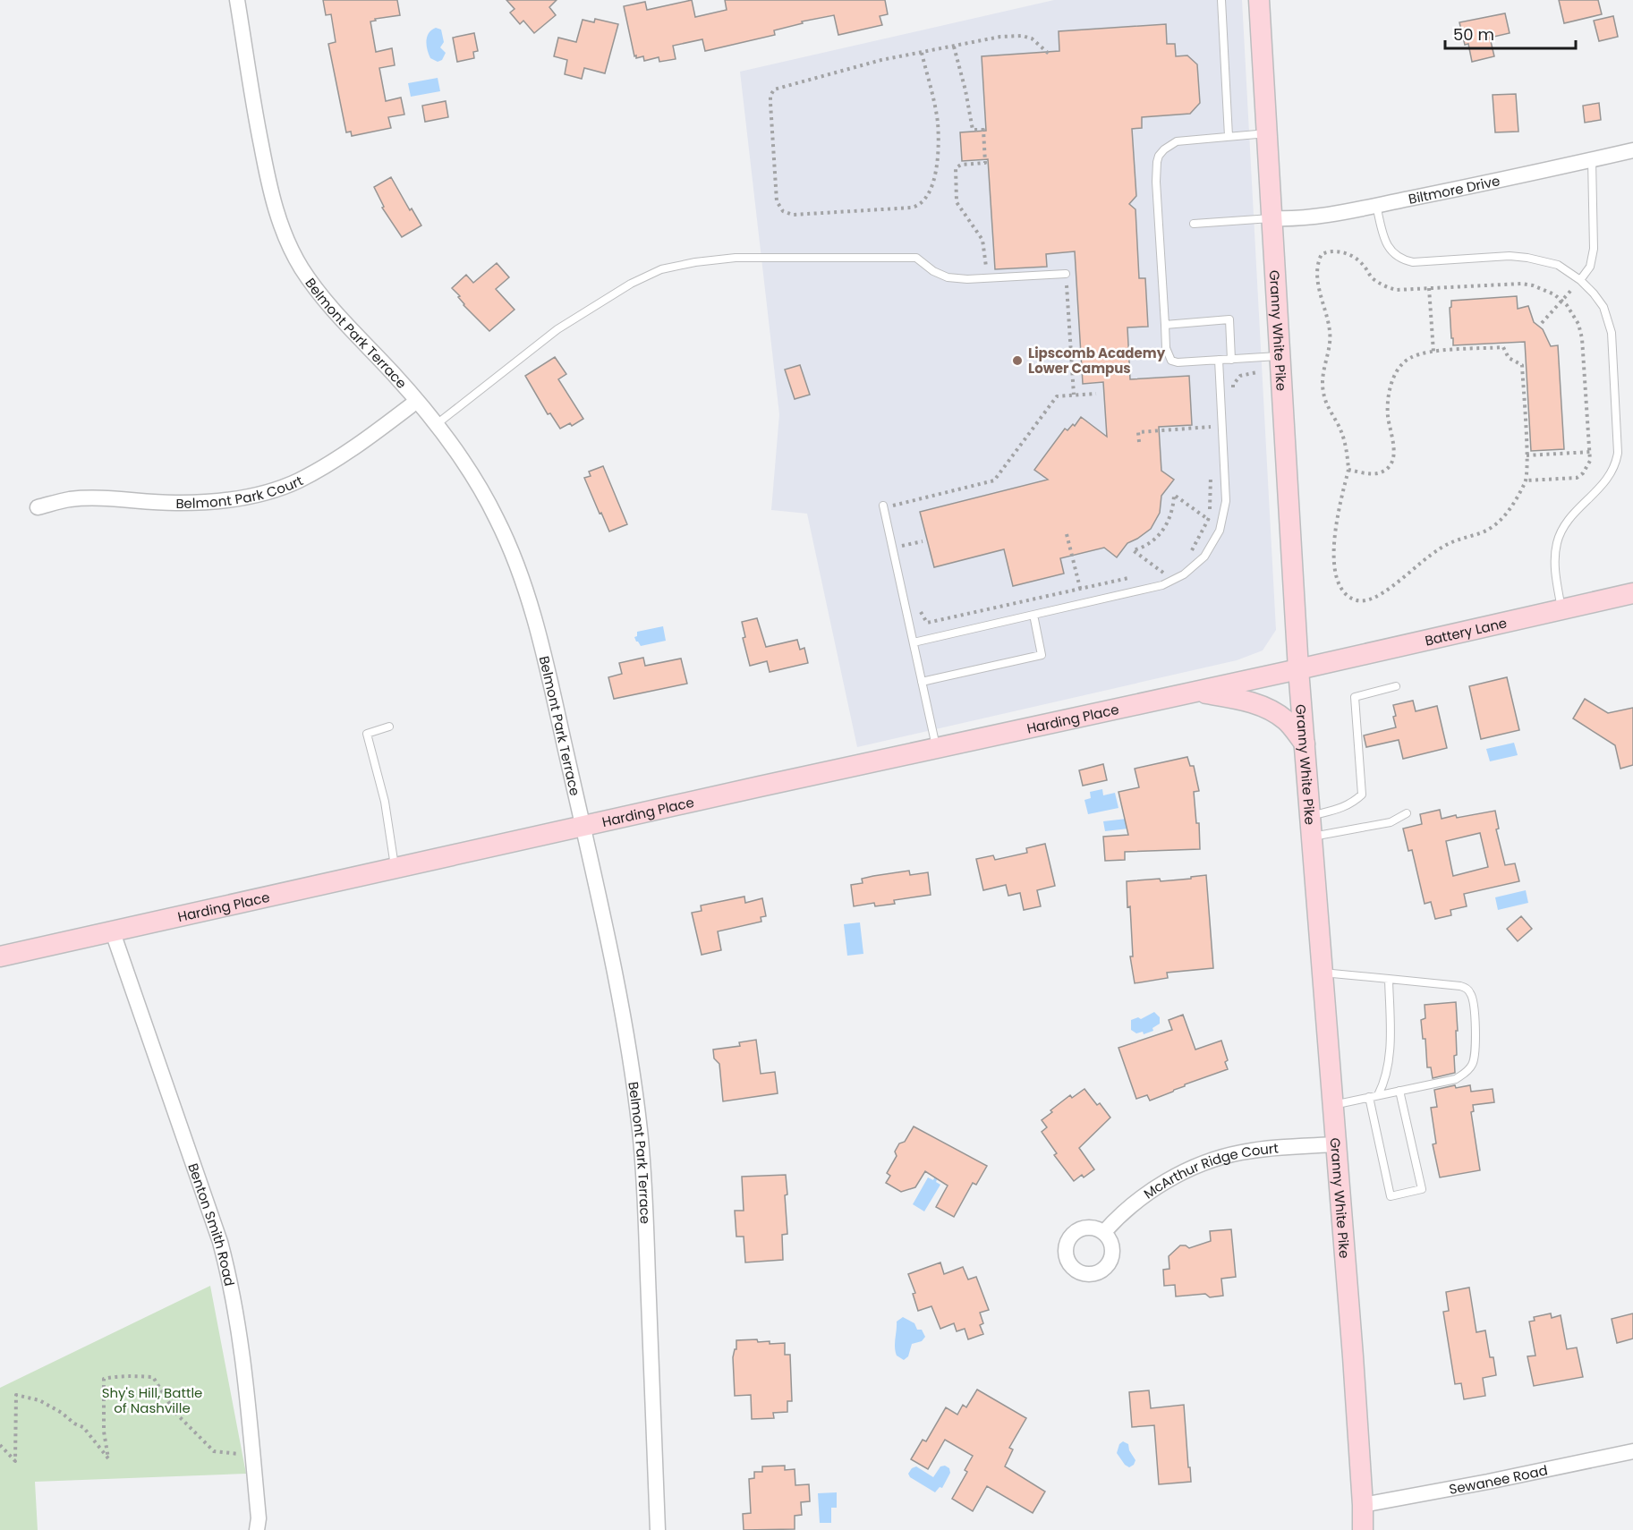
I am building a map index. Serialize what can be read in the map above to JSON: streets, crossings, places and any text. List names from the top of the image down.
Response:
{
  "streets": {
    "main road": ["Granny White Pike", "Battery Lane", "Harding Place"],
    "street": [
      "Biltmore Drive",
      "Belmont Park Terrace",
      "Belmont Park Court",
      "McArthur Ridge Court",
      "Benton Smith Road",
      "Sewanee Road"
    ]
  },
  "crossings": [
    ["Biltmore Drive", "Granny White Pike"],
    ["Granny White Pike", "Battery Lane"],
    ["Granny White Pike", "Harding Place"],
    ["Granny White Pike", "McArthur Ridge Court"],
    ["Granny White Pike", "Sewanee Road"],
    ["Belmont Park Terrace", "Belmont Park Court"],
    ["Belmont Park Terrace", "Harding Place"],
    ["Battery Lane", "Harding Place"],
    ["Harding Place", "Benton Smith Road"]
  ],
  "parks": ["Shy's Hill, Battle of Nashville"],
  "places": ["Lipscomb Academy Lower Campus"],
  "scale_bar": "50 m"
}
